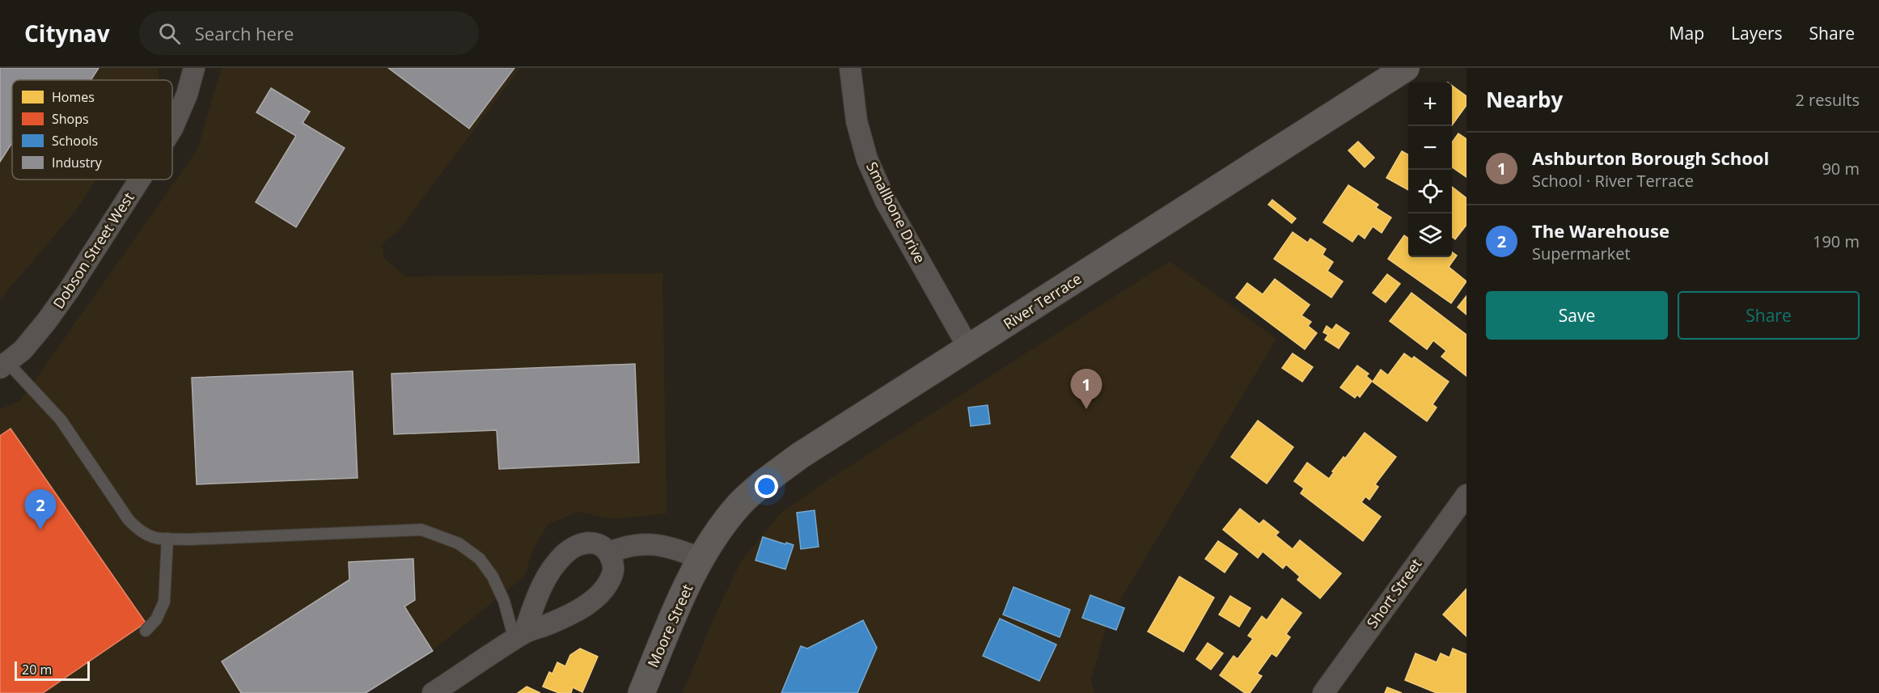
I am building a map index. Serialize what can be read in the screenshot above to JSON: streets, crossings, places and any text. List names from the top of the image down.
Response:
{
  "streets": {
    "main road": ["River Terrace", "Moore Street"],
    "street": ["Smallbone Drive", "Dobson Street West", "Short Street"]
  },
  "crossings": [
    ["Smallbone Drive", "River Terrace"],
    ["River Terrace", "Moore Street"]
  ],
  "legend": [
    "Homes",
    "Shops",
    "Schools",
    "Industry"
  ],
  "scale_bar": "20 m",
  "page": {
    "header": "Citynav",
    "search": "Search here",
    "nav": ["Map", "Layers", "Share"],
    "heading": ["Nearby", "2 results"],
    "map_buttons": ["+", "−"],
    "list": [
      {
        "mark": "1",
        "name": "Ashburton Borough School",
        "note": "School · River Terrace",
        "value": "90 m"
      },
      {
        "mark": "2",
        "name": "The Warehouse",
        "note": "Supermarket",
        "value": "190 m"
      }
    ],
    "buttons": ["Save", "Share"],
    "pins": ["1", "2"],
    "scale": "20 m"
  }
}
